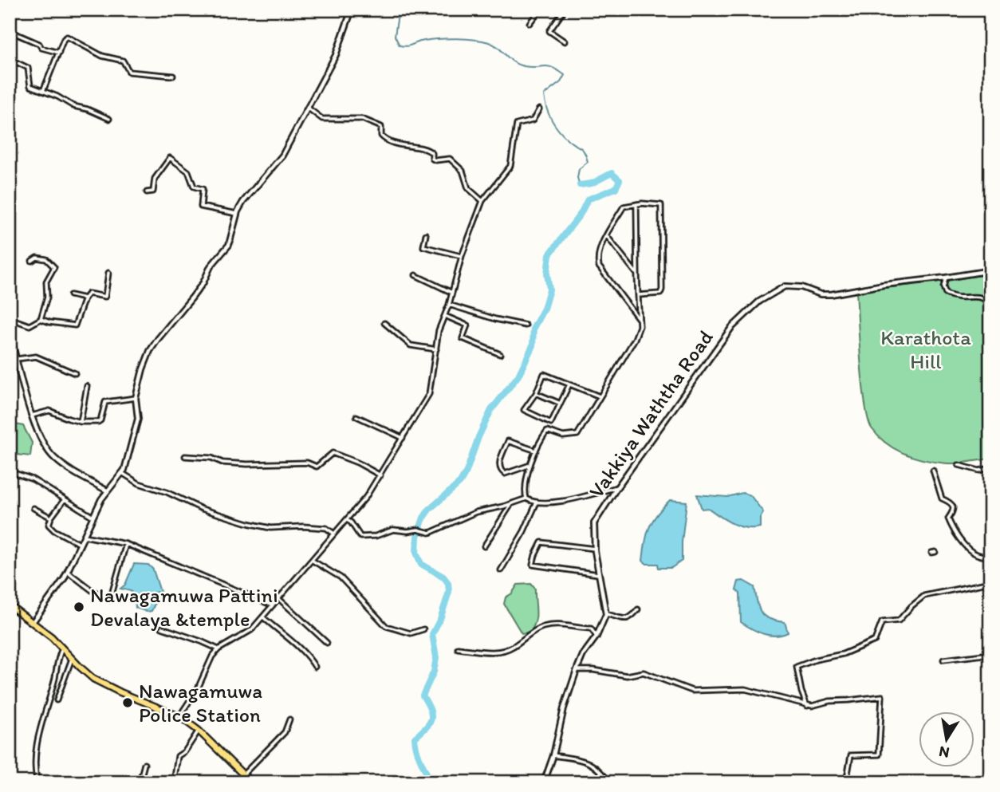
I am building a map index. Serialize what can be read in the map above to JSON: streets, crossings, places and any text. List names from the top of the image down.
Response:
{
  "streets": {
    "street": ["Vakkiya Waththa Road"]
  },
  "parks": ["Karathota Hill"],
  "places": ["Nawagamuwa Pattini Devalaya &temple", "Nawagamuwa Police Station"],
  "north": "bottom"
}
